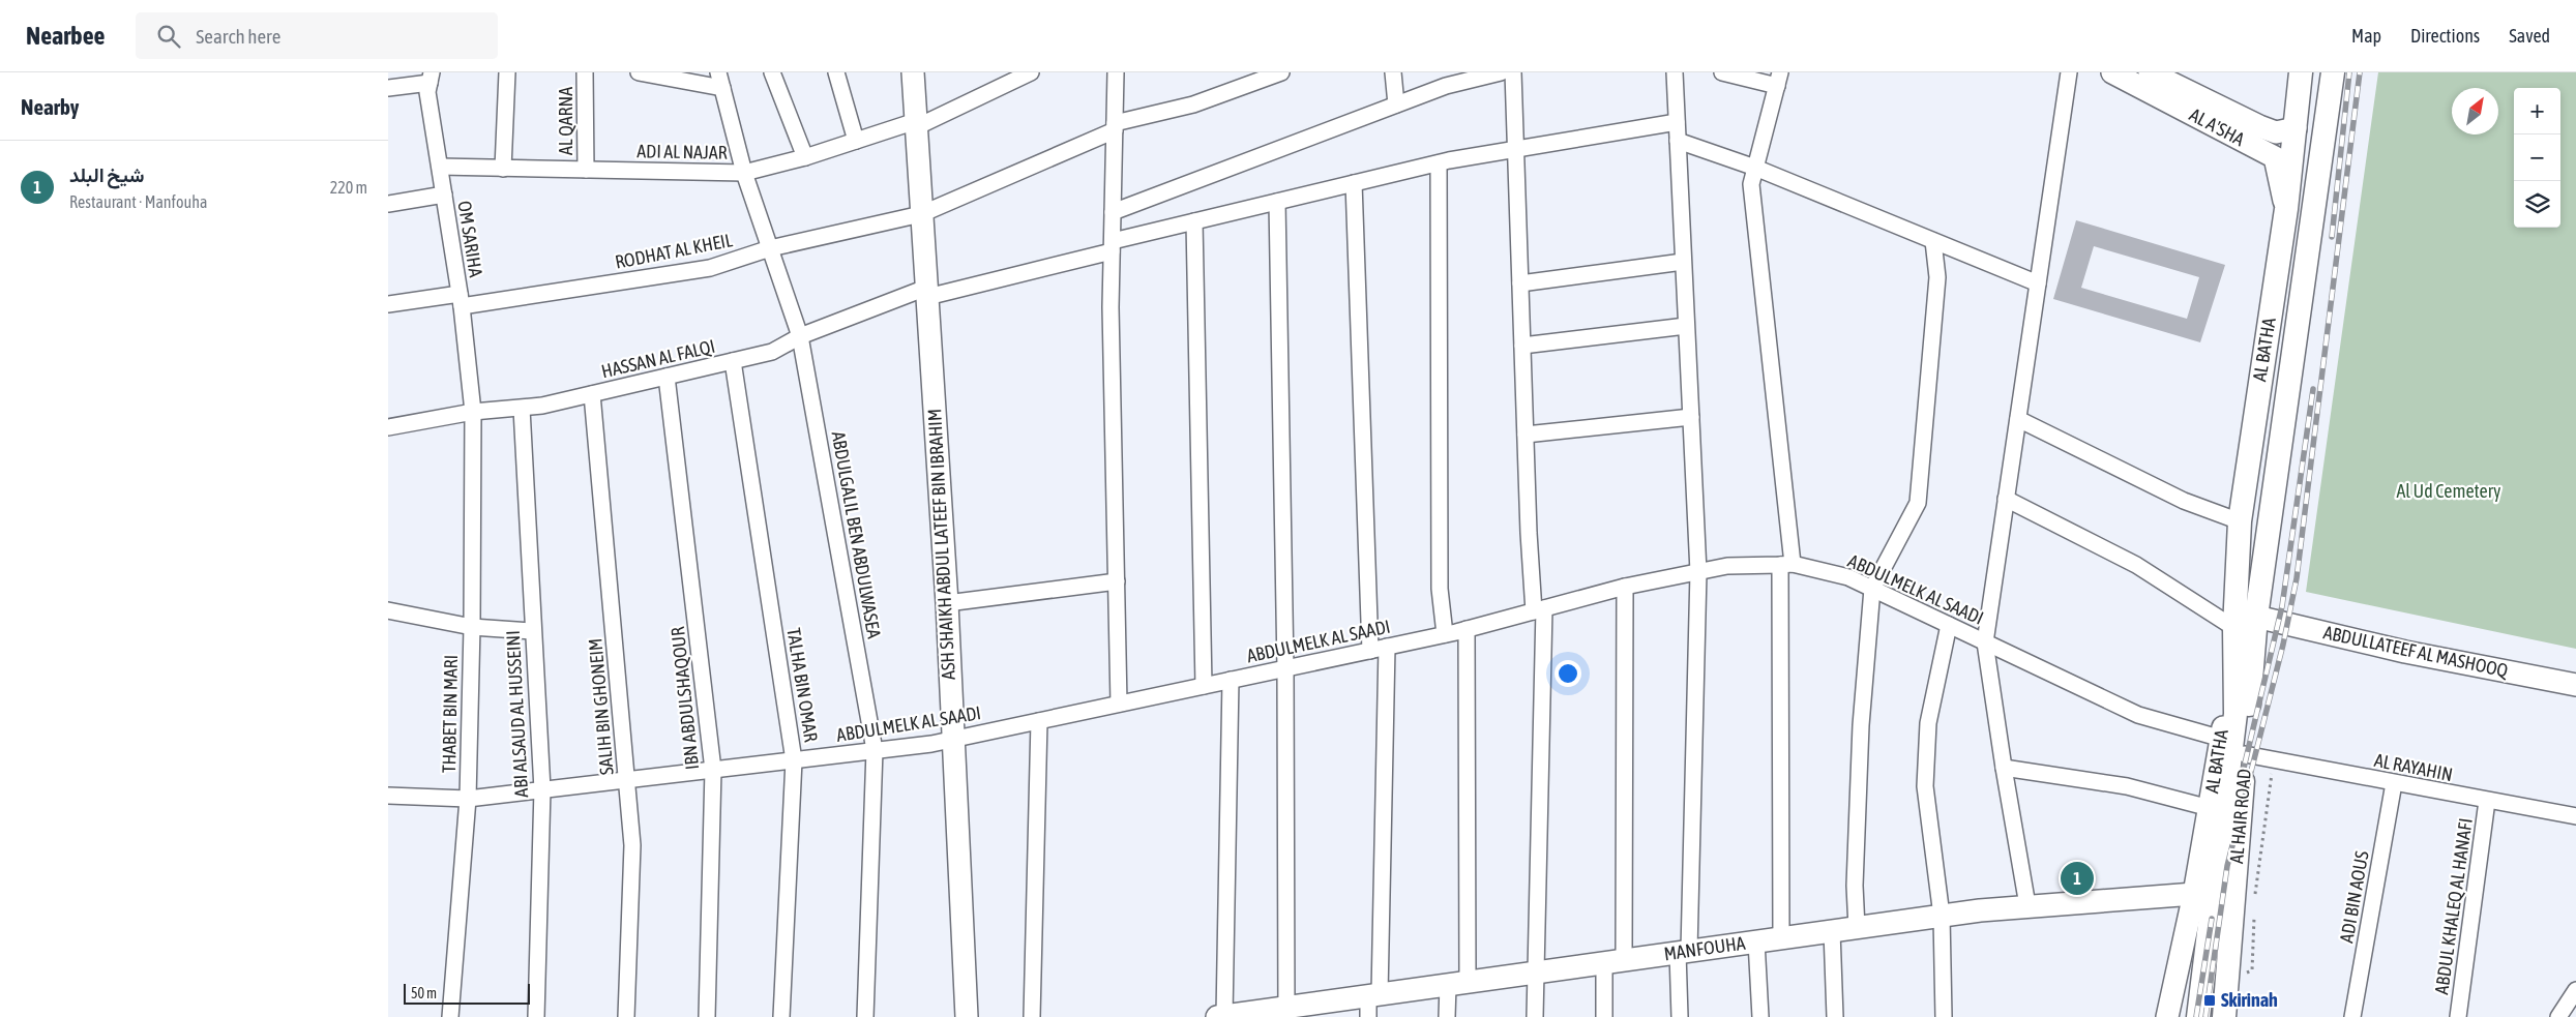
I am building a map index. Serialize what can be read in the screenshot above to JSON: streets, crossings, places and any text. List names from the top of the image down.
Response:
{
  "streets": {
    "main road": ["AL BATHA", "AL HAIR ROAD"],
    "street": [
      "AL QARNA",
      "AL A'SHA",
      "ADI AL NAJAR",
      "OM SARIHA",
      "RODHAT AL KHEIL",
      "HASSAN AL FALQI",
      "ABDULGALIL BEN ABDULWASEA",
      "ASH SHAIKH ABDUL LATEEF BIN IBRAHIM",
      "ABDULMELK AL SAADI",
      "ABDULLATEEF AL MASHOOQ",
      "TALHA BIN OMAR",
      "IBN ABDULSHAQOUR",
      "SALIH BIN GHONEIM",
      "THABET BIN MARI",
      "ABI ALSAUD AL HUSSEINI",
      "AL RAYAHIN",
      "ADI BIN AOUS",
      "ABDUL KHALEQ AL HANAFI",
      "MANFOUHA"
    ]
  },
  "crossings": [
    ["AL QARNA", "ADI AL NAJAR"],
    ["AL A'SHA", "AL BATHA"],
    ["ADI AL NAJAR", "OM SARIHA"],
    ["ADI AL NAJAR", "ABDULGALIL BEN ABDULWASEA"],
    ["ADI AL NAJAR", "ASH SHAIKH ABDUL LATEEF BIN IBRAHIM"],
    ["OM SARIHA", "RODHAT AL KHEIL"],
    ["OM SARIHA", "HASSAN AL FALQI"],
    ["OM SARIHA", "THABET BIN MARI"],
    ["RODHAT AL KHEIL", "ABDULGALIL BEN ABDULWASEA"],
    ["RODHAT AL KHEIL", "ASH SHAIKH ABDUL LATEEF BIN IBRAHIM"],
    ["AL BATHA", "ABDULMELK AL SAADI"],
    ["AL BATHA", "ABDULLATEEF AL MASHOOQ"],
    ["AL BATHA", "AL RAYAHIN"],
    ["AL BATHA", "AL HAIR ROAD"],
    ["AL BATHA", "MANFOUHA"],
    ["HASSAN AL FALQI", "ABDULGALIL BEN ABDULWASEA"],
    ["HASSAN AL FALQI", "ASH SHAIKH ABDUL LATEEF BIN IBRAHIM"],
    ["HASSAN AL FALQI", "TALHA BIN OMAR"],
    ["HASSAN AL FALQI", "IBN ABDULSHAQOUR"],
    ["HASSAN AL FALQI", "SALIH BIN GHONEIM"],
    ["HASSAN AL FALQI", "THABET BIN MARI"],
    ["HASSAN AL FALQI", "ABI ALSAUD AL HUSSEINI"],
    ["ABDULGALIL BEN ABDULWASEA", "ABDULMELK AL SAADI"],
    ["ASH SHAIKH ABDUL LATEEF BIN IBRAHIM", "ABDULMELK AL SAADI"],
    ["ABDULMELK AL SAADI", "TALHA BIN OMAR"],
    ["ABDULMELK AL SAADI", "IBN ABDULSHAQOUR"],
    ["ABDULMELK AL SAADI", "SALIH BIN GHONEIM"],
    ["ABDULMELK AL SAADI", "THABET BIN MARI"],
    ["ABDULMELK AL SAADI", "ABI ALSAUD AL HUSSEINI"],
    ["ABDULMELK AL SAADI", "AL RAYAHIN"],
    ["ABDULMELK AL SAADI", "AL HAIR ROAD"],
    ["ABDULLATEEF AL MASHOOQ", "AL HAIR ROAD"],
    ["AL RAYAHIN", "AL HAIR ROAD"],
    ["AL RAYAHIN", "ADI BIN AOUS"],
    ["AL RAYAHIN", "ABDUL KHALEQ AL HANAFI"]
  ],
  "parks": ["Al Ud Cemetery"],
  "places": {
    "transit": ["Skirinah"]
  },
  "scale_bar": "50 m",
  "north": "top right",
  "page": {
    "header": "Nearbee",
    "search": "Search here",
    "nav": ["Map", "Directions", "Saved"],
    "heading": "Nearby",
    "map_buttons": ["+", "−"],
    "list": [
      {
        "mark": "1",
        "name": "شيخ البلد",
        "note": "Restaurant · Manfouha",
        "value": "220 m"
      }
    ],
    "pins": "1",
    "scale": "50 m"
  }
}
